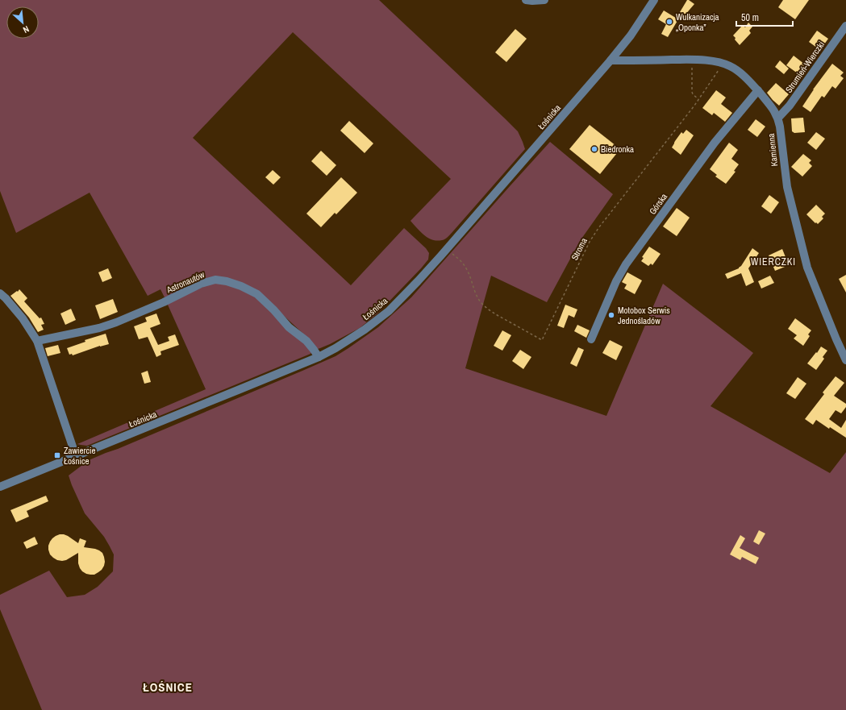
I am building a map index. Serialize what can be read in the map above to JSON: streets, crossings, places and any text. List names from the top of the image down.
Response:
{
  "streets": {
    "street": [
      "Strumień-Wierczki",
      "Łośnicka",
      "Kamienna",
      "Górska",
      "Astronautów"
    ],
    "path": ["Stroma"]
  },
  "crossings": [
    ["Strumień-Wierczki", "Kamienna"],
    ["Łośnicka", "Kamienna"],
    ["Łośnicka", "Stroma"],
    ["Łośnicka", "Astronautów"],
    ["Kamienna", "Górska"],
    ["Kamienna", "Stroma"]
  ],
  "districts": ["WIERCZKI", "ŁOŚNICE"],
  "places": {
    "other": ["Wulkanizacja „Oponka”", "Biedronka", "Motobox Serwis Jednośladów"],
    "transit": ["Zawiercie Łośnice"]
  },
  "scale_bar": "50 m",
  "north": "bottom right"
}
